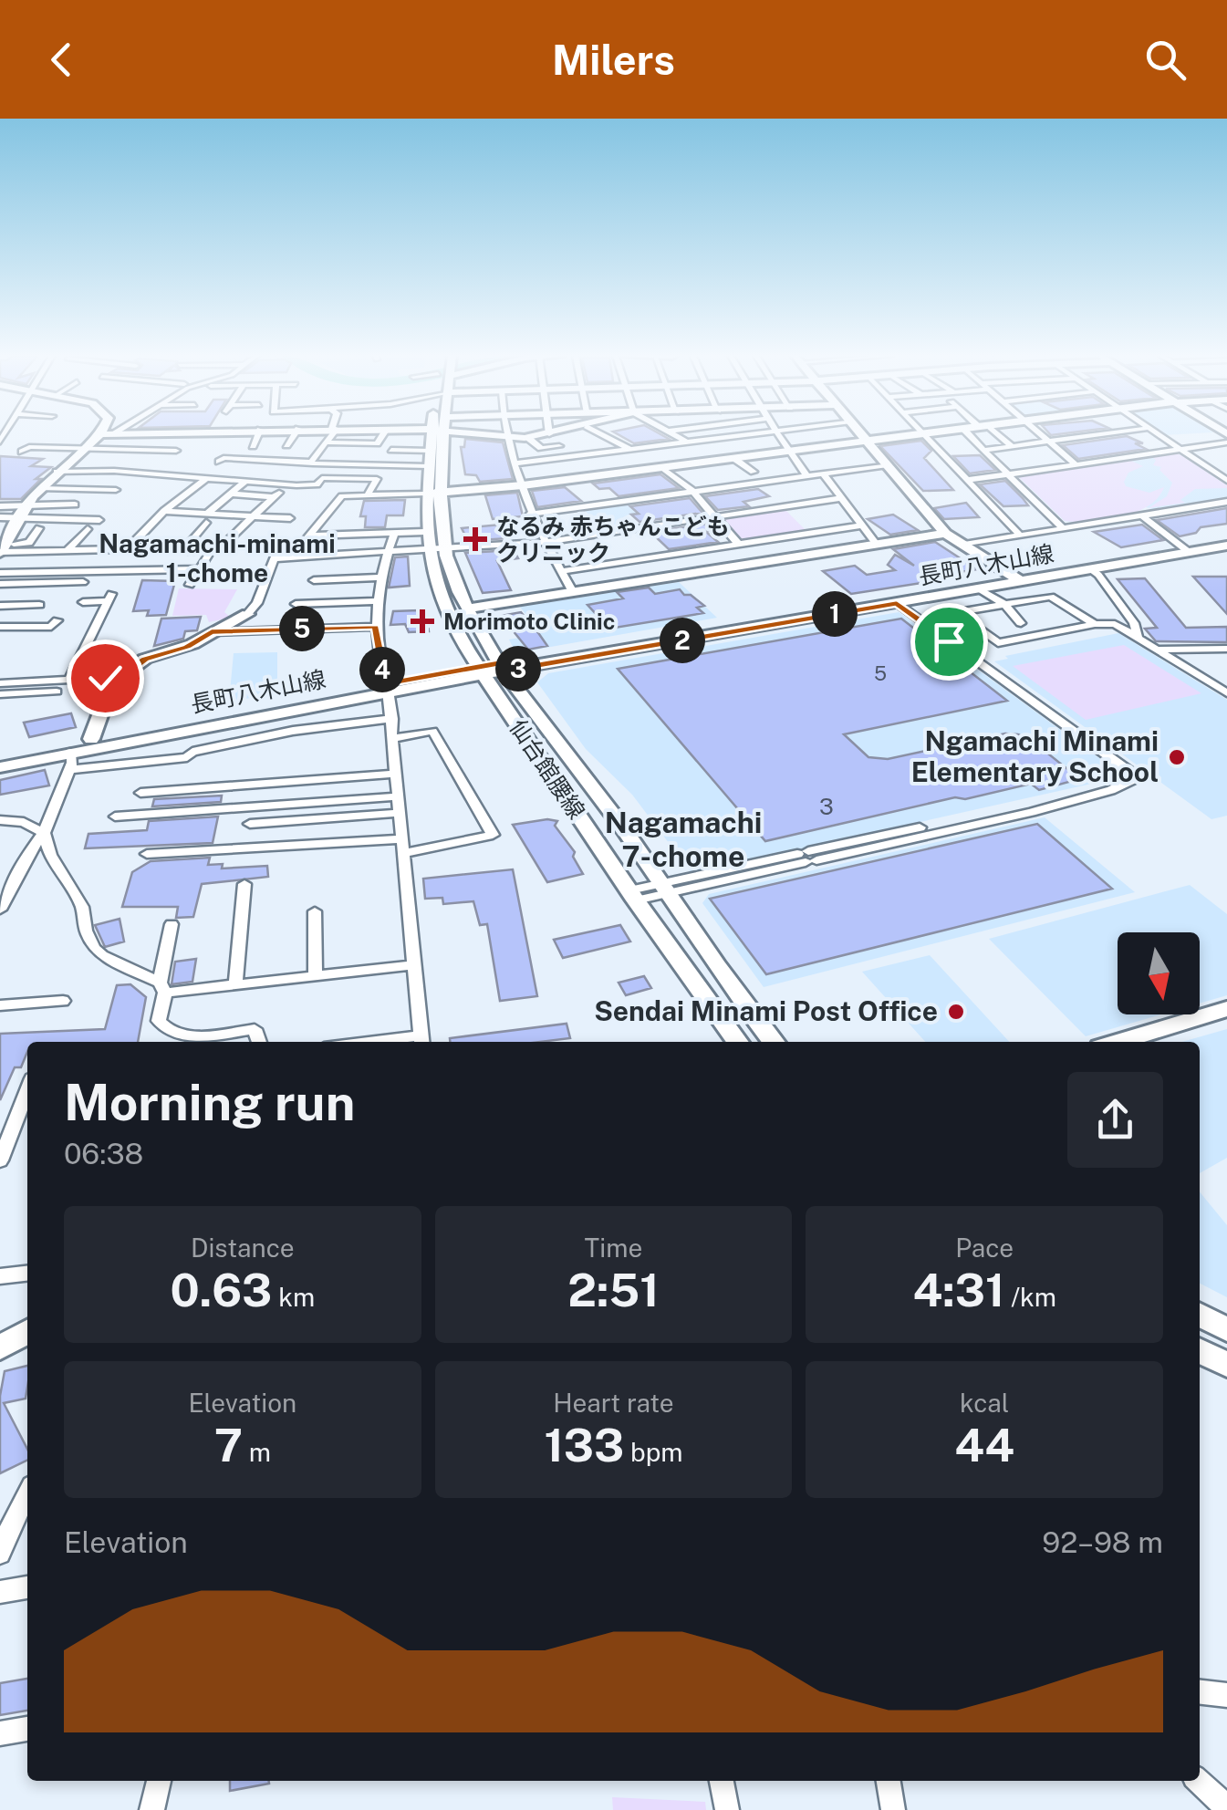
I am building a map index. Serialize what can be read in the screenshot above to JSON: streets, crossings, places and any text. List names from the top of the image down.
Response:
{
  "streets": {
    "street": ["長町八木山線", "仙台館腰線"]
  },
  "crossings": [
    ["長町八木山線", "仙台館腰線"]
  ],
  "districts": ["Nagamachi-minami 1-chome", "Nagamachi 7-chome"],
  "places": {
    "health": ["なるみ 赤ちゃんこども クリニック", "Morimoto Clinic"],
    "other": ["Ngamachi Minami Elementary School", "Sendai Minami Post Office"]
  },
  "house_numbers": ["5", "3"],
  "north": "bottom",
  "page": {
    "header": "Milers",
    "pins": [
      "1",
      "5",
      "2",
      "3",
      "4"
    ],
    "heading": ["Morning run", "06:38"],
    "stats": [
      ["Distance", "0.63 km"],
      ["Time", "2:51"],
      ["Pace", "4:31 /km"],
      ["Elevation", "7 m"],
      ["Heart rate", "133 bpm"],
      ["kcal", "44"]
    ],
    "chart": ["Elevation", "92–98 m"]
  }
}
